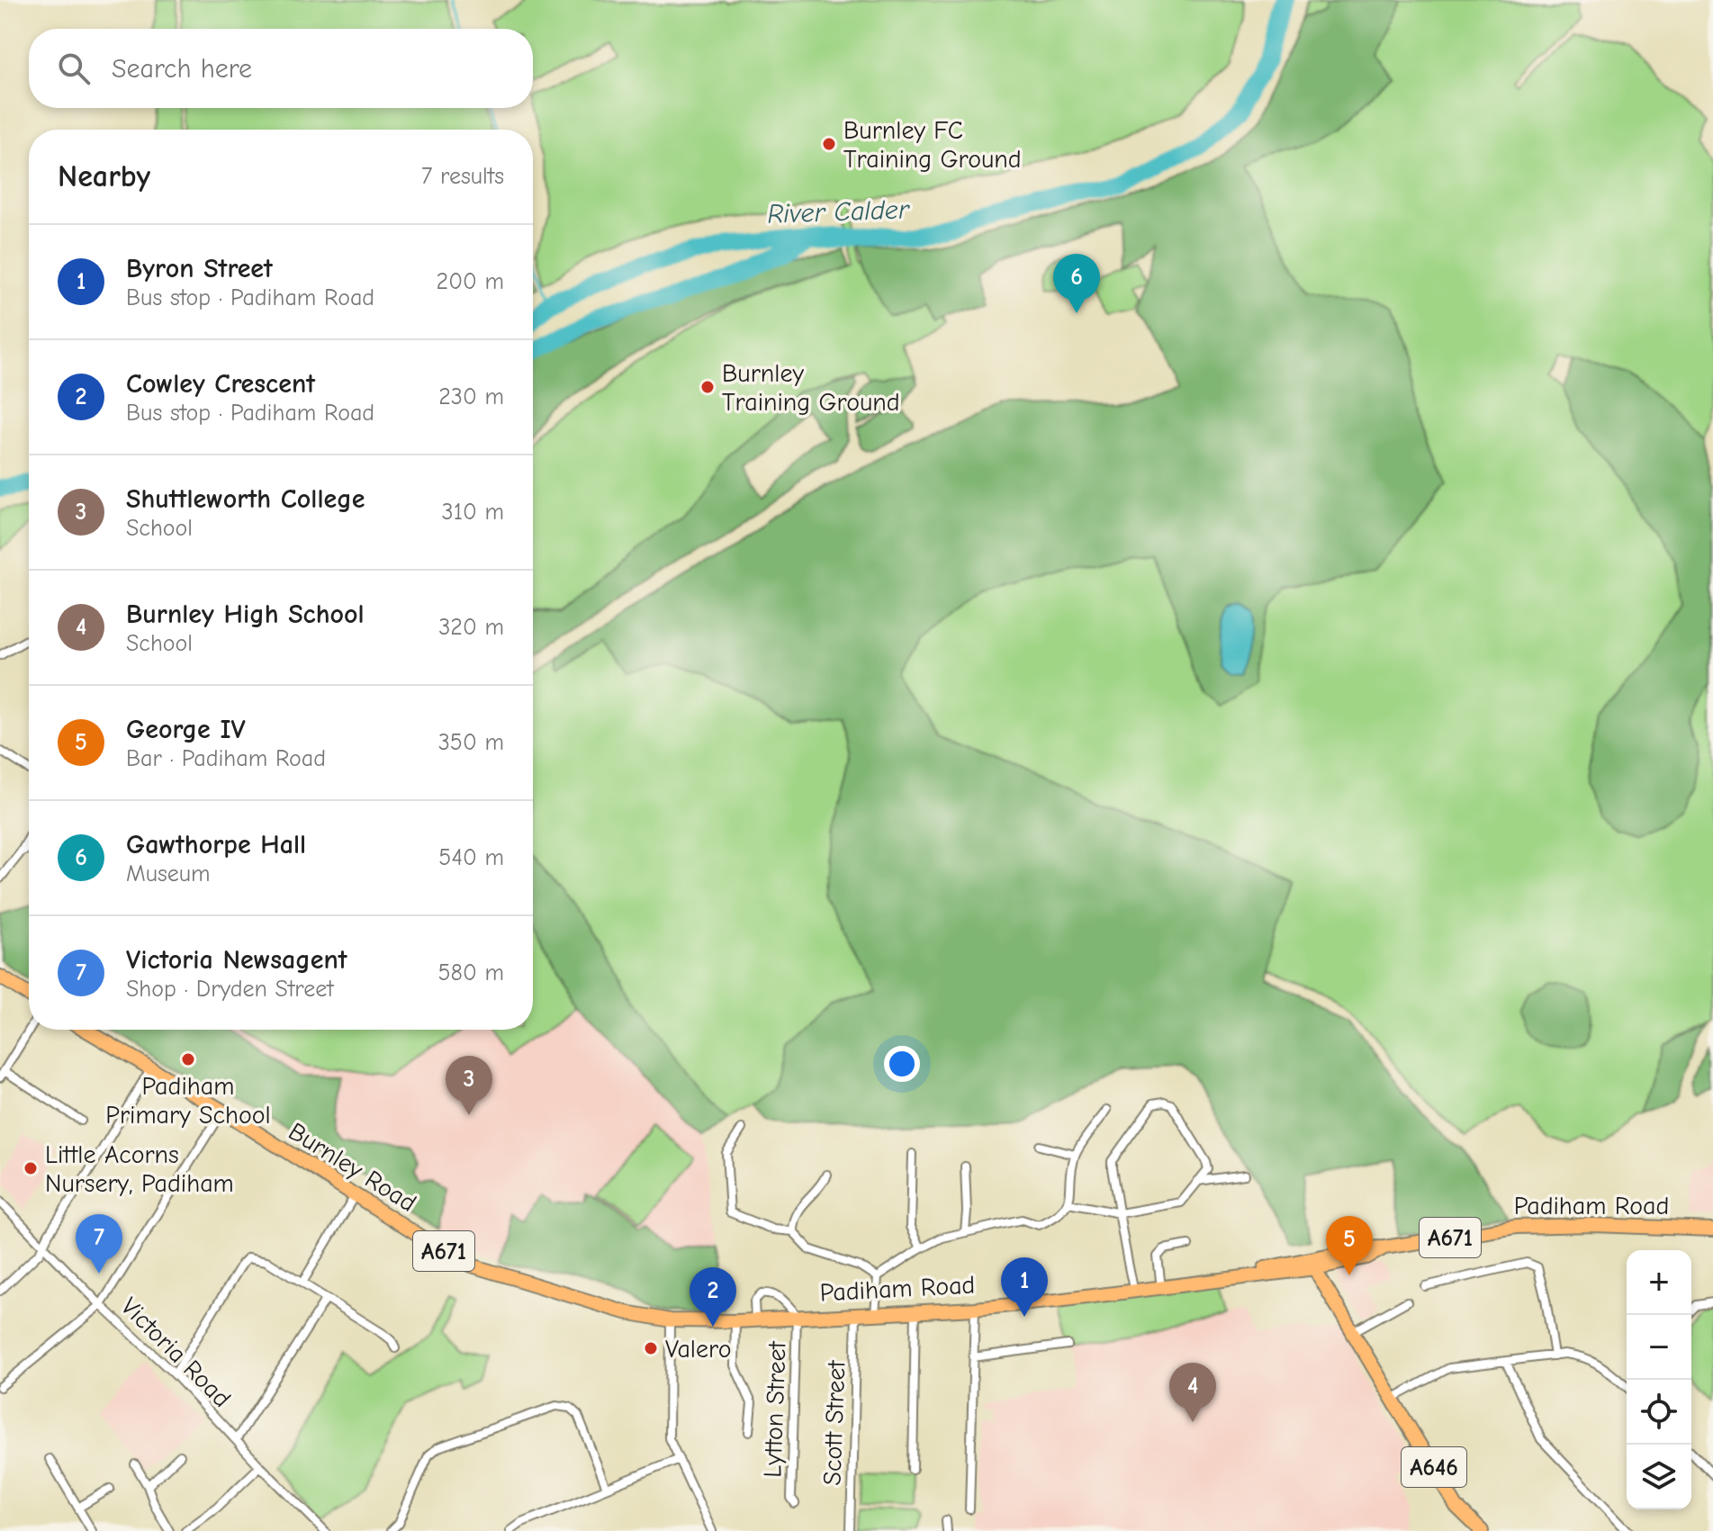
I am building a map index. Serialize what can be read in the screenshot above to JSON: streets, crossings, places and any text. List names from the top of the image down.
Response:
{
  "streets": {
    "main road": [
      "Burnley Road",
      "Padiham Road",
      "A671",
      "A646"
    ],
    "street": ["Victoria Road", "Lytton Street", "Scott Street"]
  },
  "crossings": [
    ["Burnley Road", "Padiham Road"],
    ["Padiham Road", "Lytton Street"],
    ["Padiham Road", "Scott Street"],
    ["Padiham Road", "A646"]
  ],
  "water": ["River Calder"],
  "places": [
    "Burnley FC Training Ground",
    "Burnley Training Ground",
    "Padiham Primary School",
    "Little Acorns Nursery, Padiham",
    "Valero"
  ],
  "page": {
    "search": "Search here",
    "heading": ["Nearby", "7 results"],
    "list": [
      {
        "mark": "1",
        "name": "Byron Street",
        "note": "Bus stop · Padiham Road",
        "value": "200 m"
      },
      {
        "mark": "2",
        "name": "Cowley Crescent",
        "note": "Bus stop · Padiham Road",
        "value": "230 m"
      },
      {
        "mark": "3",
        "name": "Shuttleworth College",
        "note": "School",
        "value": "310 m"
      },
      {
        "mark": "4",
        "name": "Burnley High School",
        "note": "School",
        "value": "320 m"
      },
      {
        "mark": "5",
        "name": "George IV",
        "note": "Bar · Padiham Road",
        "value": "350 m"
      },
      {
        "mark": "6",
        "name": "Gawthorpe Hall",
        "note": "Museum",
        "value": "540 m"
      },
      {
        "mark": "7",
        "name": "Victoria Newsagent",
        "note": "Shop · Dryden Street",
        "value": "580 m"
      }
    ],
    "pins": [
      "6",
      "3",
      "7",
      "5",
      "1",
      "2",
      "4"
    ],
    "map_buttons": ["+", "−"]
  }
}
